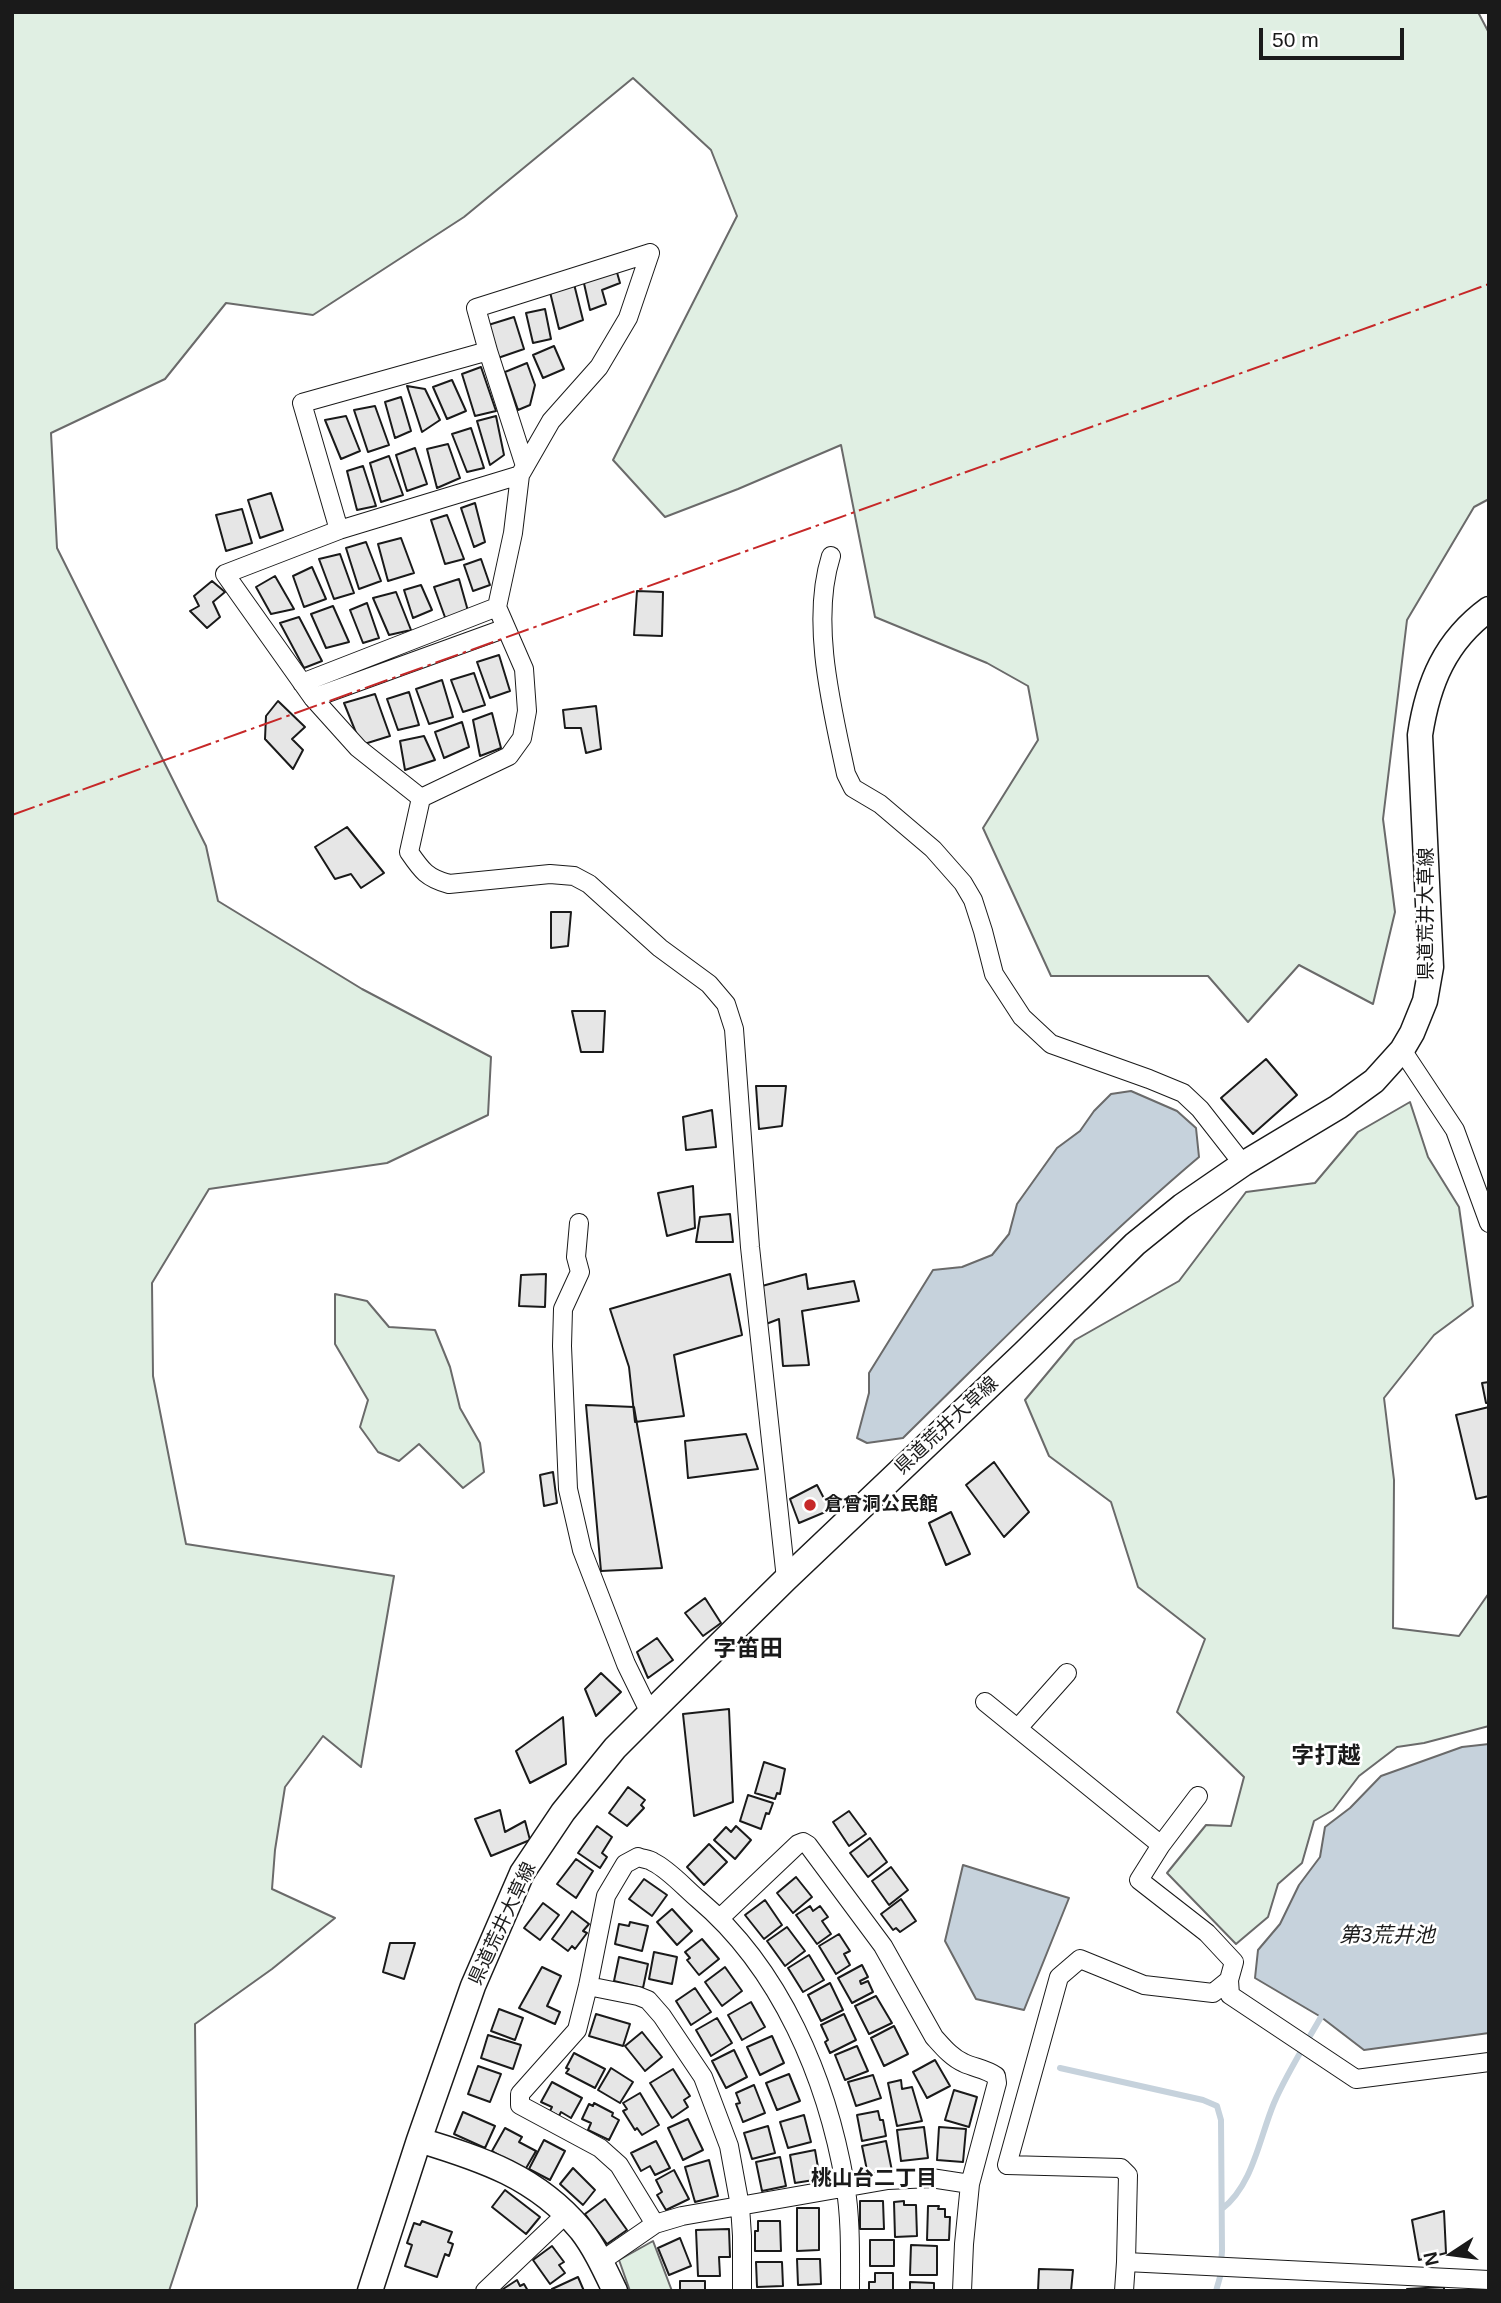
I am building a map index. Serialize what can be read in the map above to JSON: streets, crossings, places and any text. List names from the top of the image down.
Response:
{
  "streets": {
    "main road": ["県道荒井大草線"]
  },
  "districts": ["字笛田", "字打越", "桃山台二丁目"],
  "water": ["第3荒井池"],
  "places": ["倉曾洞公民館"],
  "scale_bar": "50 m",
  "north": "left"
}
